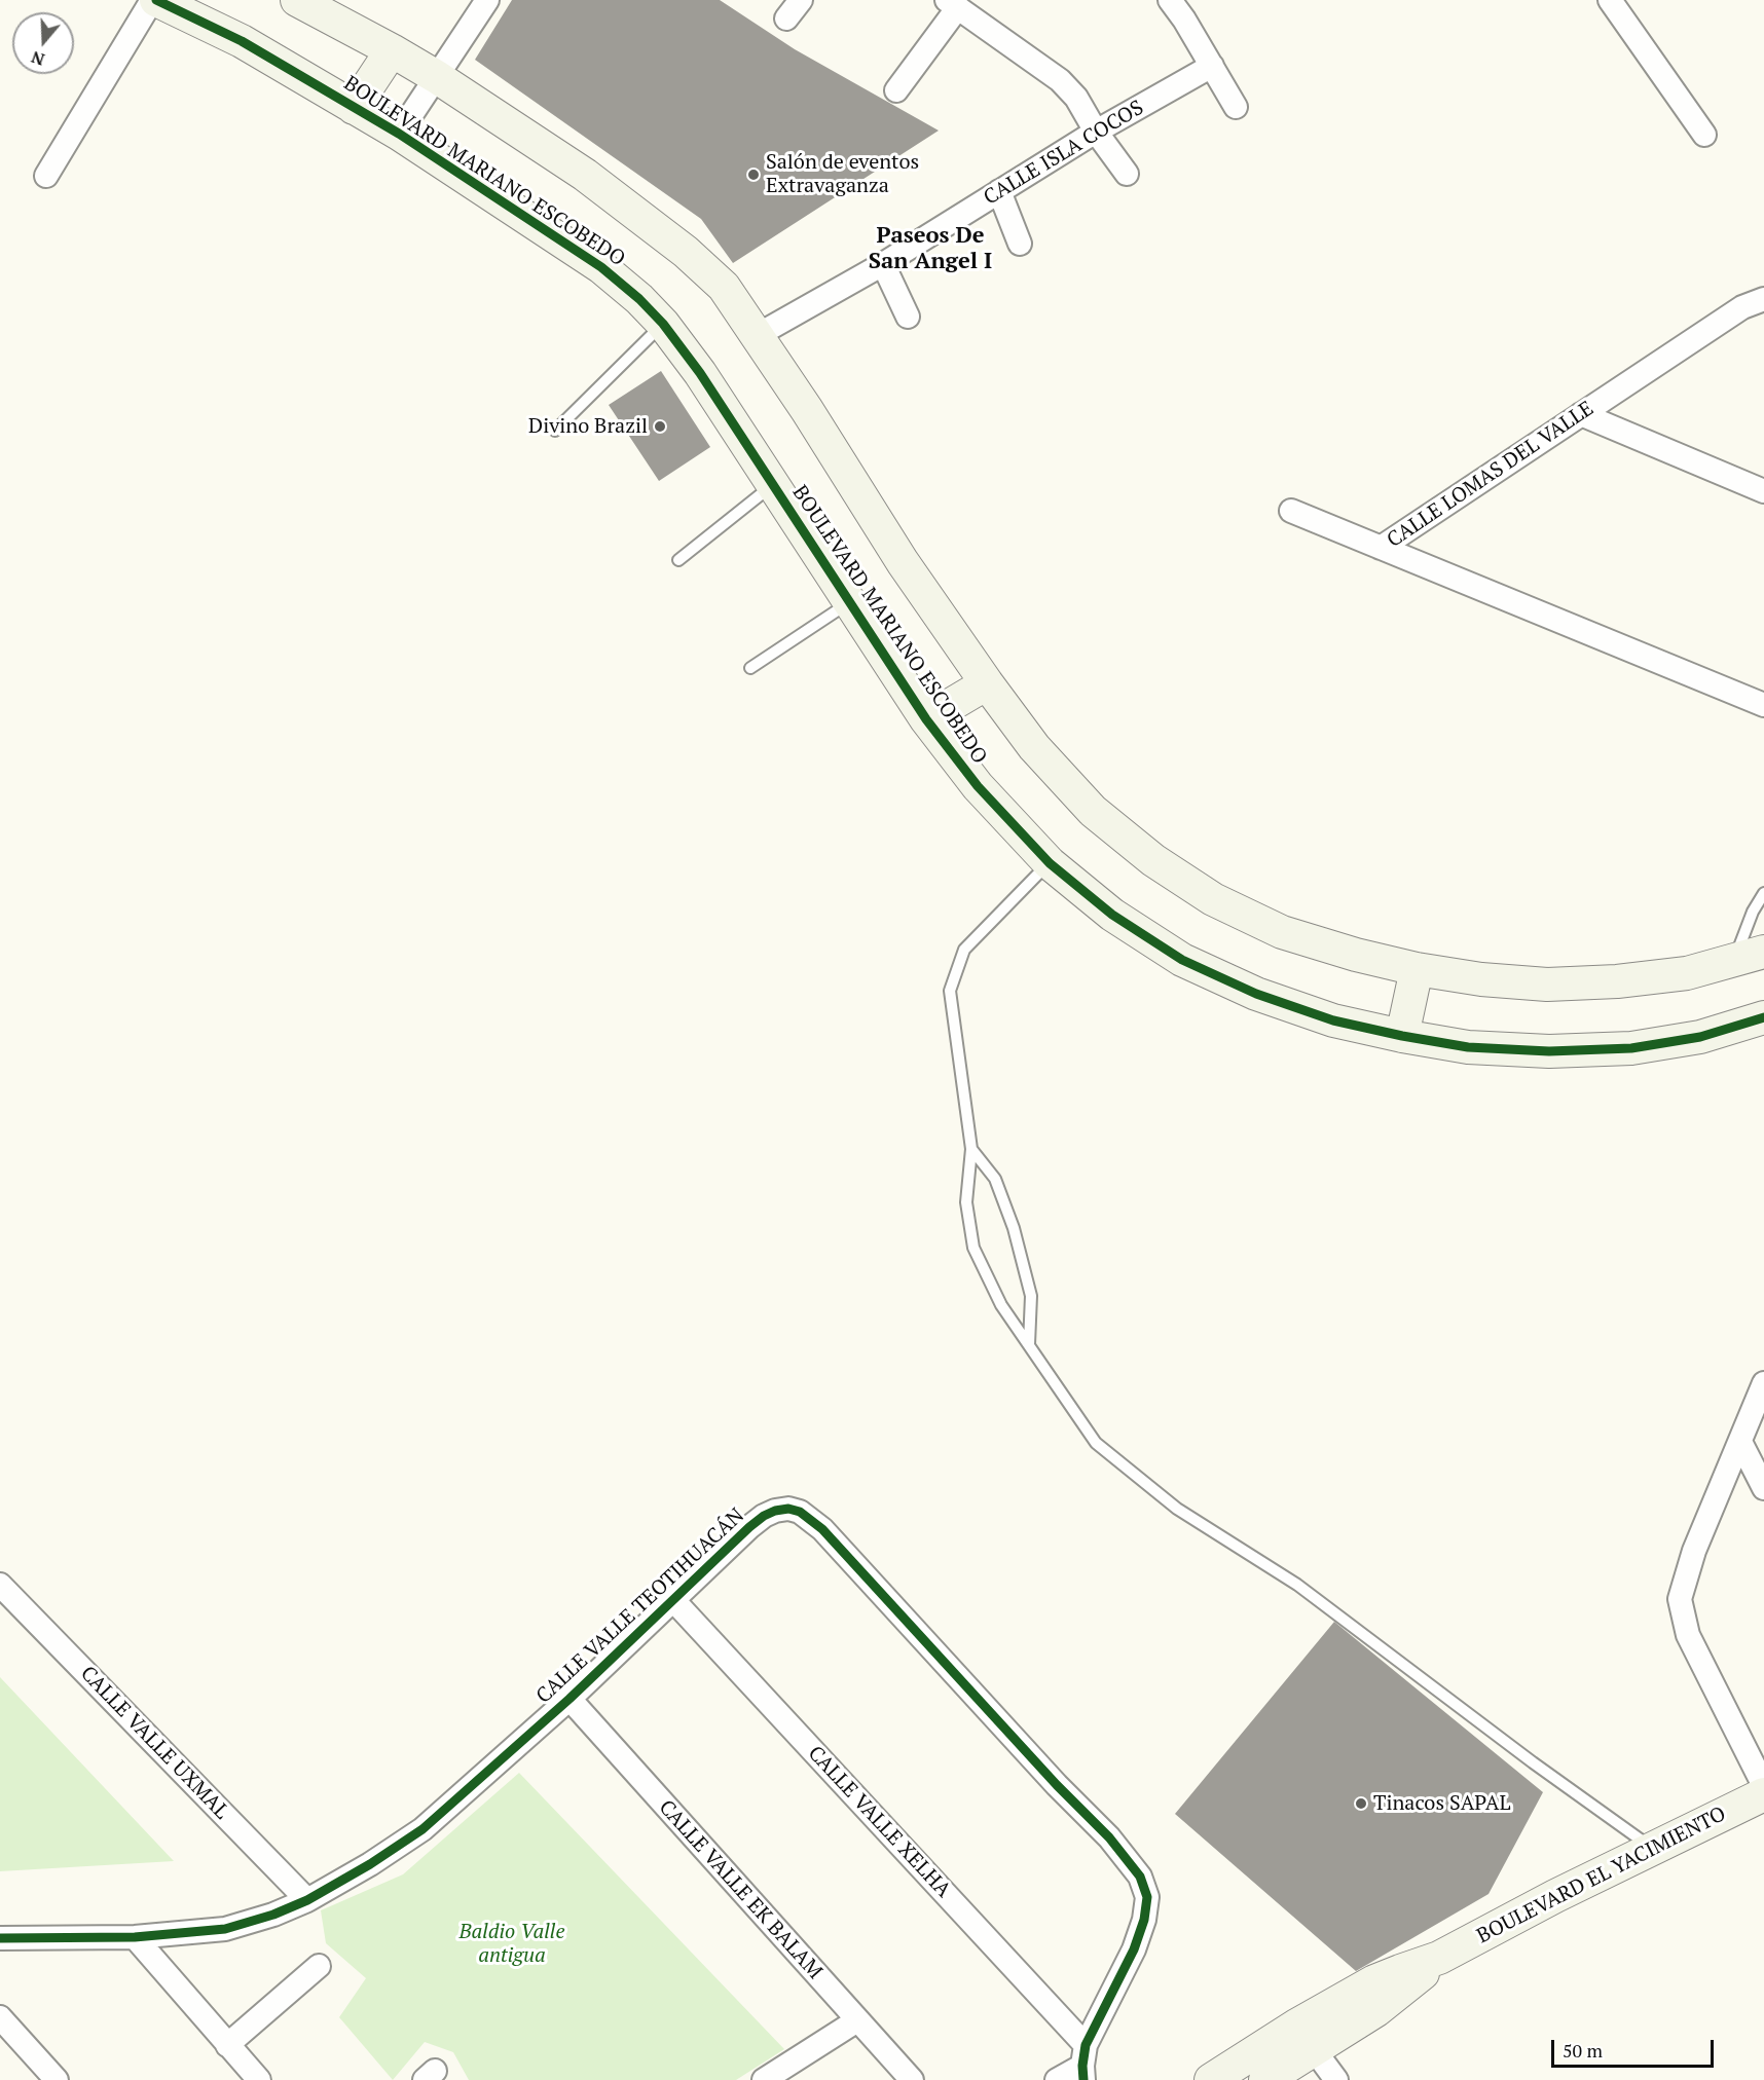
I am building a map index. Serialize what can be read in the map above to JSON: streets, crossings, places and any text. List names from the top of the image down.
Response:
{
  "streets": {
    "street": [
      "CALLE ISLA COCOS",
      "BOULEVARD MARIANO ESCOBEDO",
      "CALLE LOMAS DEL VALLE",
      "CALLE VALLE TEOTIHUACÁN",
      "CALLE VALLE UXMAL",
      "CALLE VALLE XELHA",
      "BOULEVARD EL YACIMIENTO",
      "CALLE VALLE EK BALAM"
    ]
  },
  "crossings": [
    ["CALLE VALLE TEOTIHUACÁN", "CALLE VALLE UXMAL"],
    ["CALLE VALLE TEOTIHUACÁN", "CALLE VALLE XELHA"],
    ["CALLE VALLE TEOTIHUACÁN", "CALLE VALLE EK BALAM"]
  ],
  "districts": ["Paseos De San Angel I"],
  "parks": ["Baldio Valle antigua"],
  "places": ["Salón de eventos Extravaganza", "Divino Brazil", "Tinacos SAPAL"],
  "scale_bar": "50 m",
  "north": "bottom"
}
